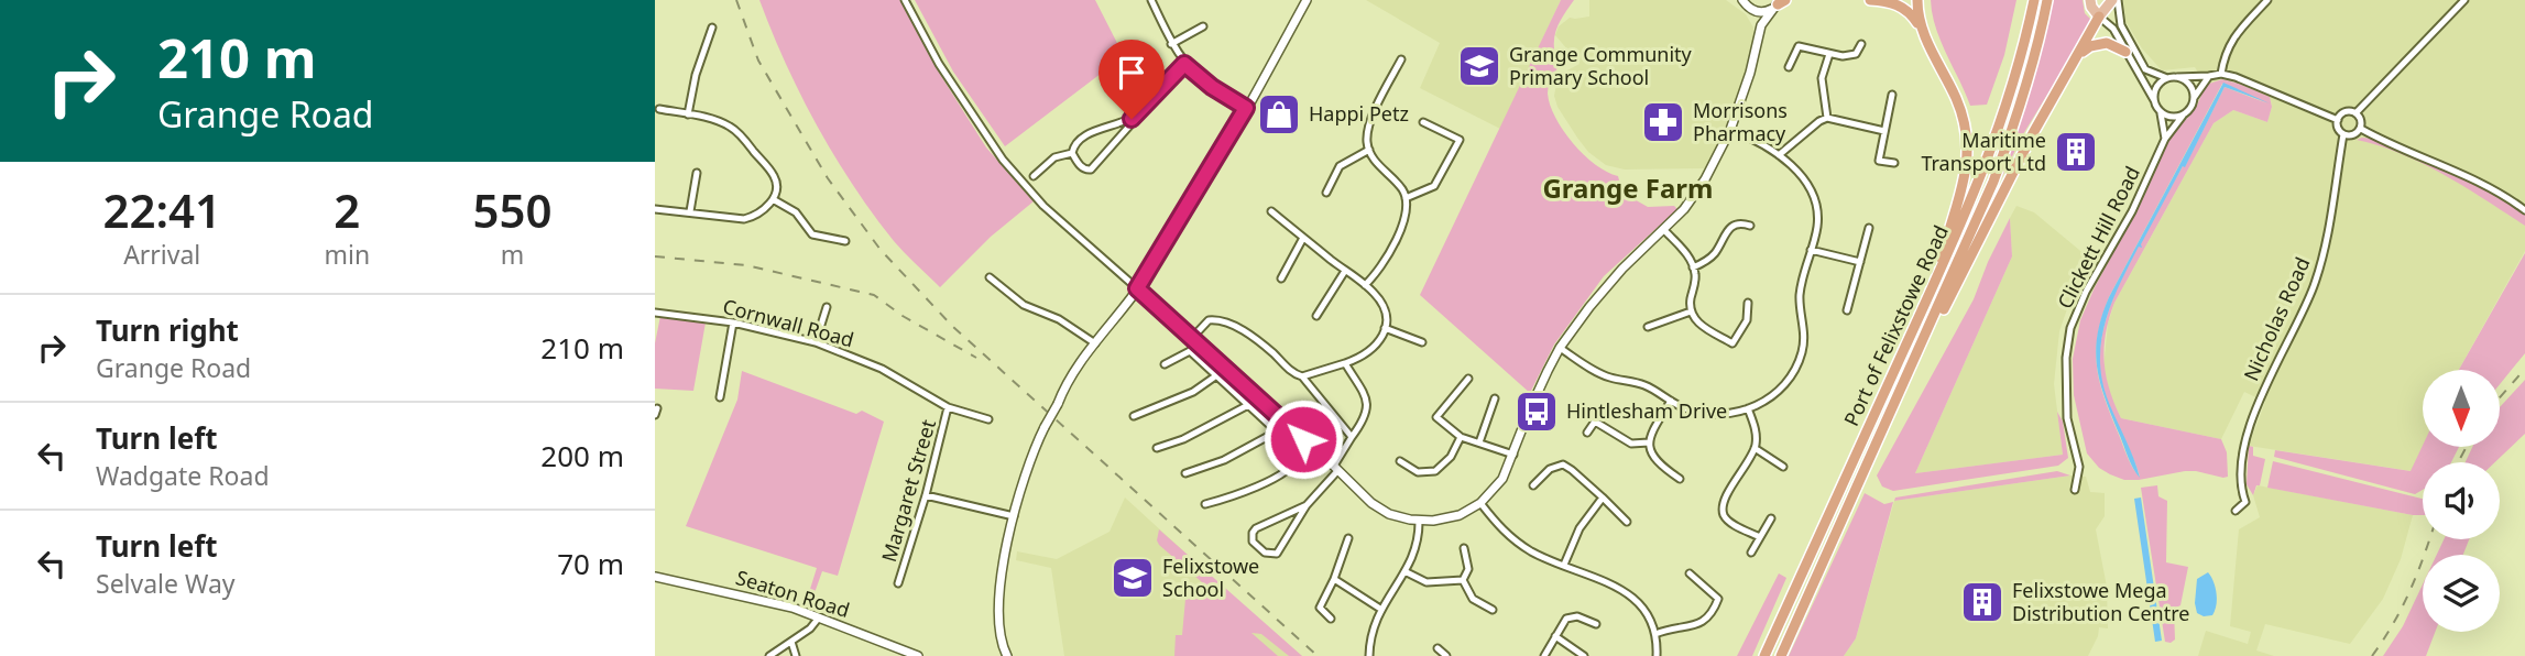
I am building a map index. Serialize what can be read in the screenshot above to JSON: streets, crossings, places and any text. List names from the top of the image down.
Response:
{
  "streets": {
    "highway": ["Port of Felixstowe Road"],
    "street": [
      "Clickett Hill Road",
      "Nicholas Road",
      "Cornwall Road",
      "Margaret Street",
      "Seaton Road"
    ]
  },
  "crossings": [
    ["Cornwall Road", "Margaret Street"]
  ],
  "districts": ["Grange Farm"],
  "places": {
    "school or university": ["Grange Community Primary School", "Felixstowe School"],
    "shop": ["Happi Petz"],
    "pharmacy": ["Morrisons Pharmacy"],
    "building": ["Maritime Transport Ltd", "Felixstowe Mega Distribution Centre"],
    "bus stop": ["Hintlesham Drive"]
  },
  "north": "bottom",
  "page": {
    "turn": ["210 m", "Grange Road"],
    "eta": [
      "22:41",
      "Arrival",
      "2",
      "min",
      "550",
      "m"
    ],
    "list": [
      {
        "name": "Turn right",
        "note": "Grange Road",
        "value": "210 m"
      },
      {
        "name": "Turn left",
        "note": "Wadgate Road",
        "value": "200 m"
      },
      {
        "name": "Turn left",
        "note": "Selvale Way",
        "value": "70 m"
      }
    ]
  }
}
